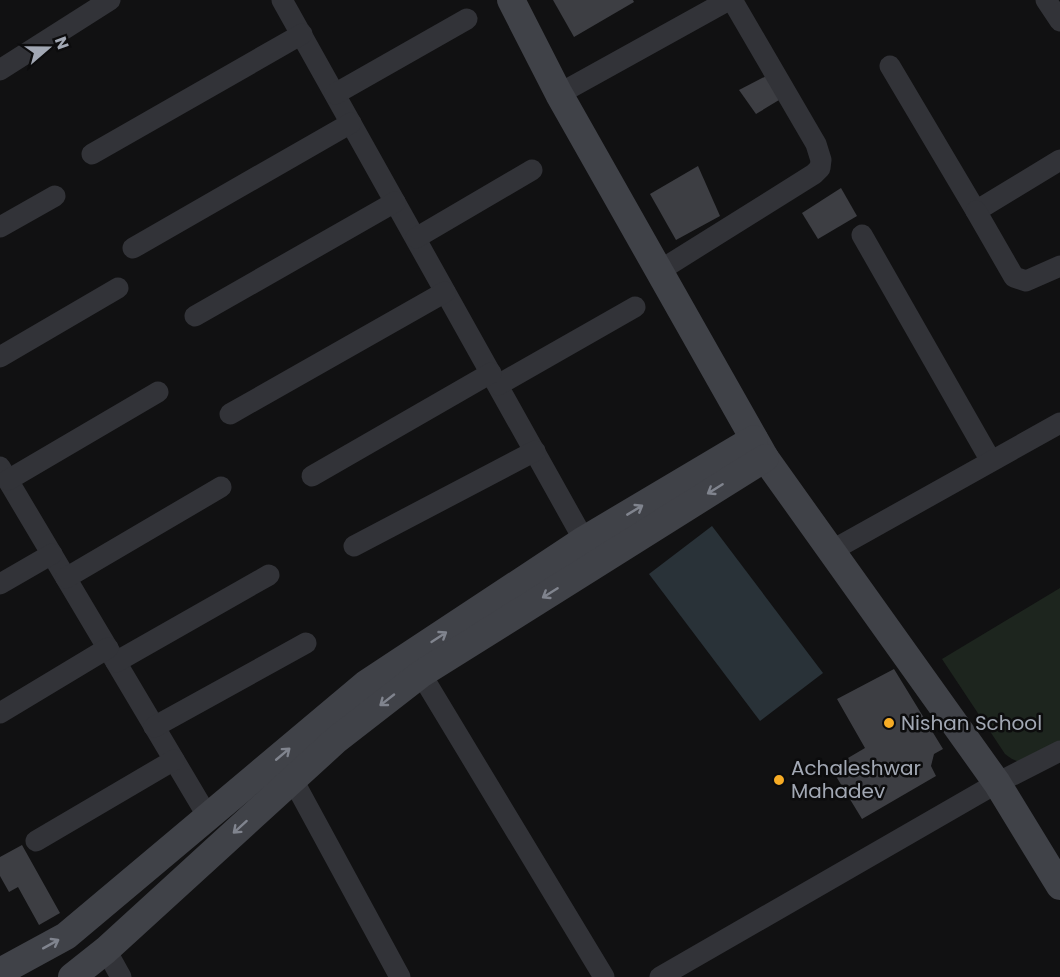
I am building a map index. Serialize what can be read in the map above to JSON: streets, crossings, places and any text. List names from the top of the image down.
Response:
{
  "places": ["Nishan School", "Achaleshwar Mahadev"],
  "north": "right"
}
